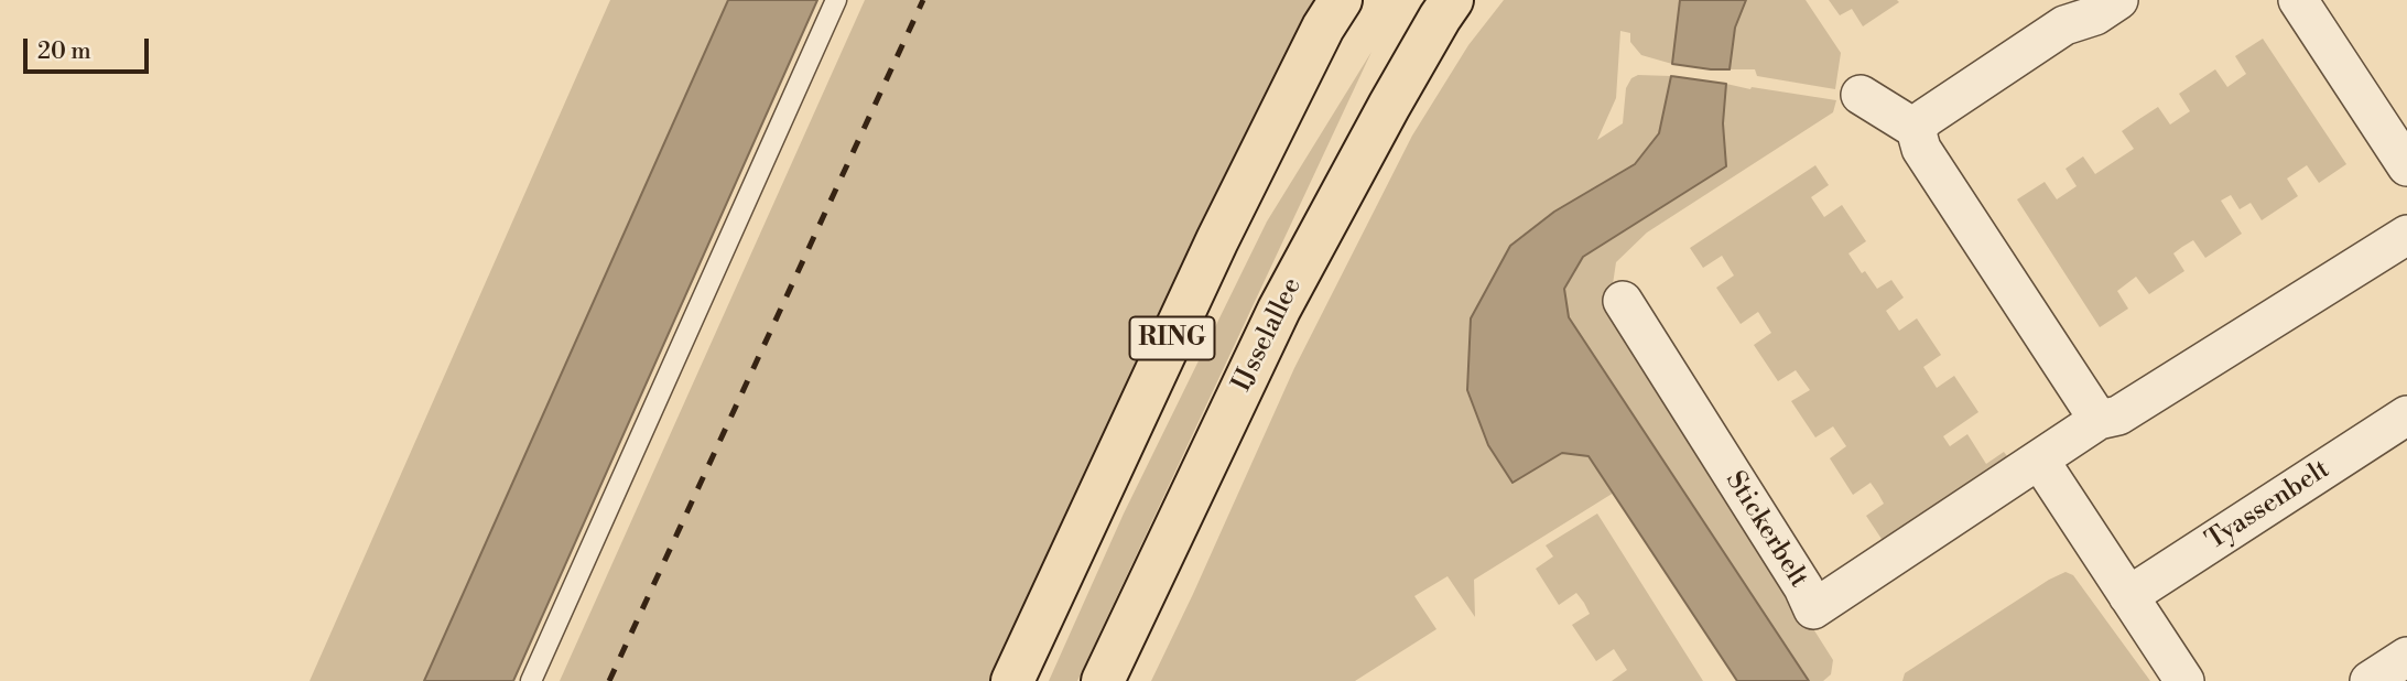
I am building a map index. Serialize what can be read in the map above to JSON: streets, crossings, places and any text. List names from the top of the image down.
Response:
{
  "streets": {
    "main road": ["IJsselallee", "RING"],
    "street": ["Tyassenbelt", "Stickerbelt"]
  },
  "scale_bar": "20 m"
}
